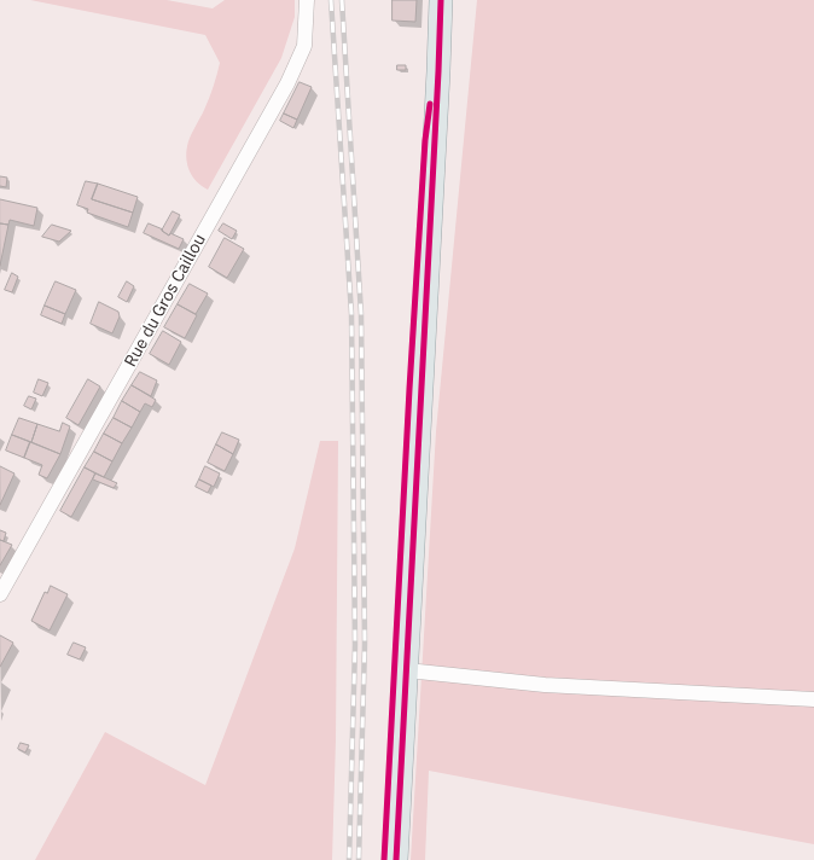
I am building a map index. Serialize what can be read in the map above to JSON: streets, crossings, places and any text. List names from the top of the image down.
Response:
{
  "streets": {
    "street": ["Rue du Gros Caillou"]
  }
}
